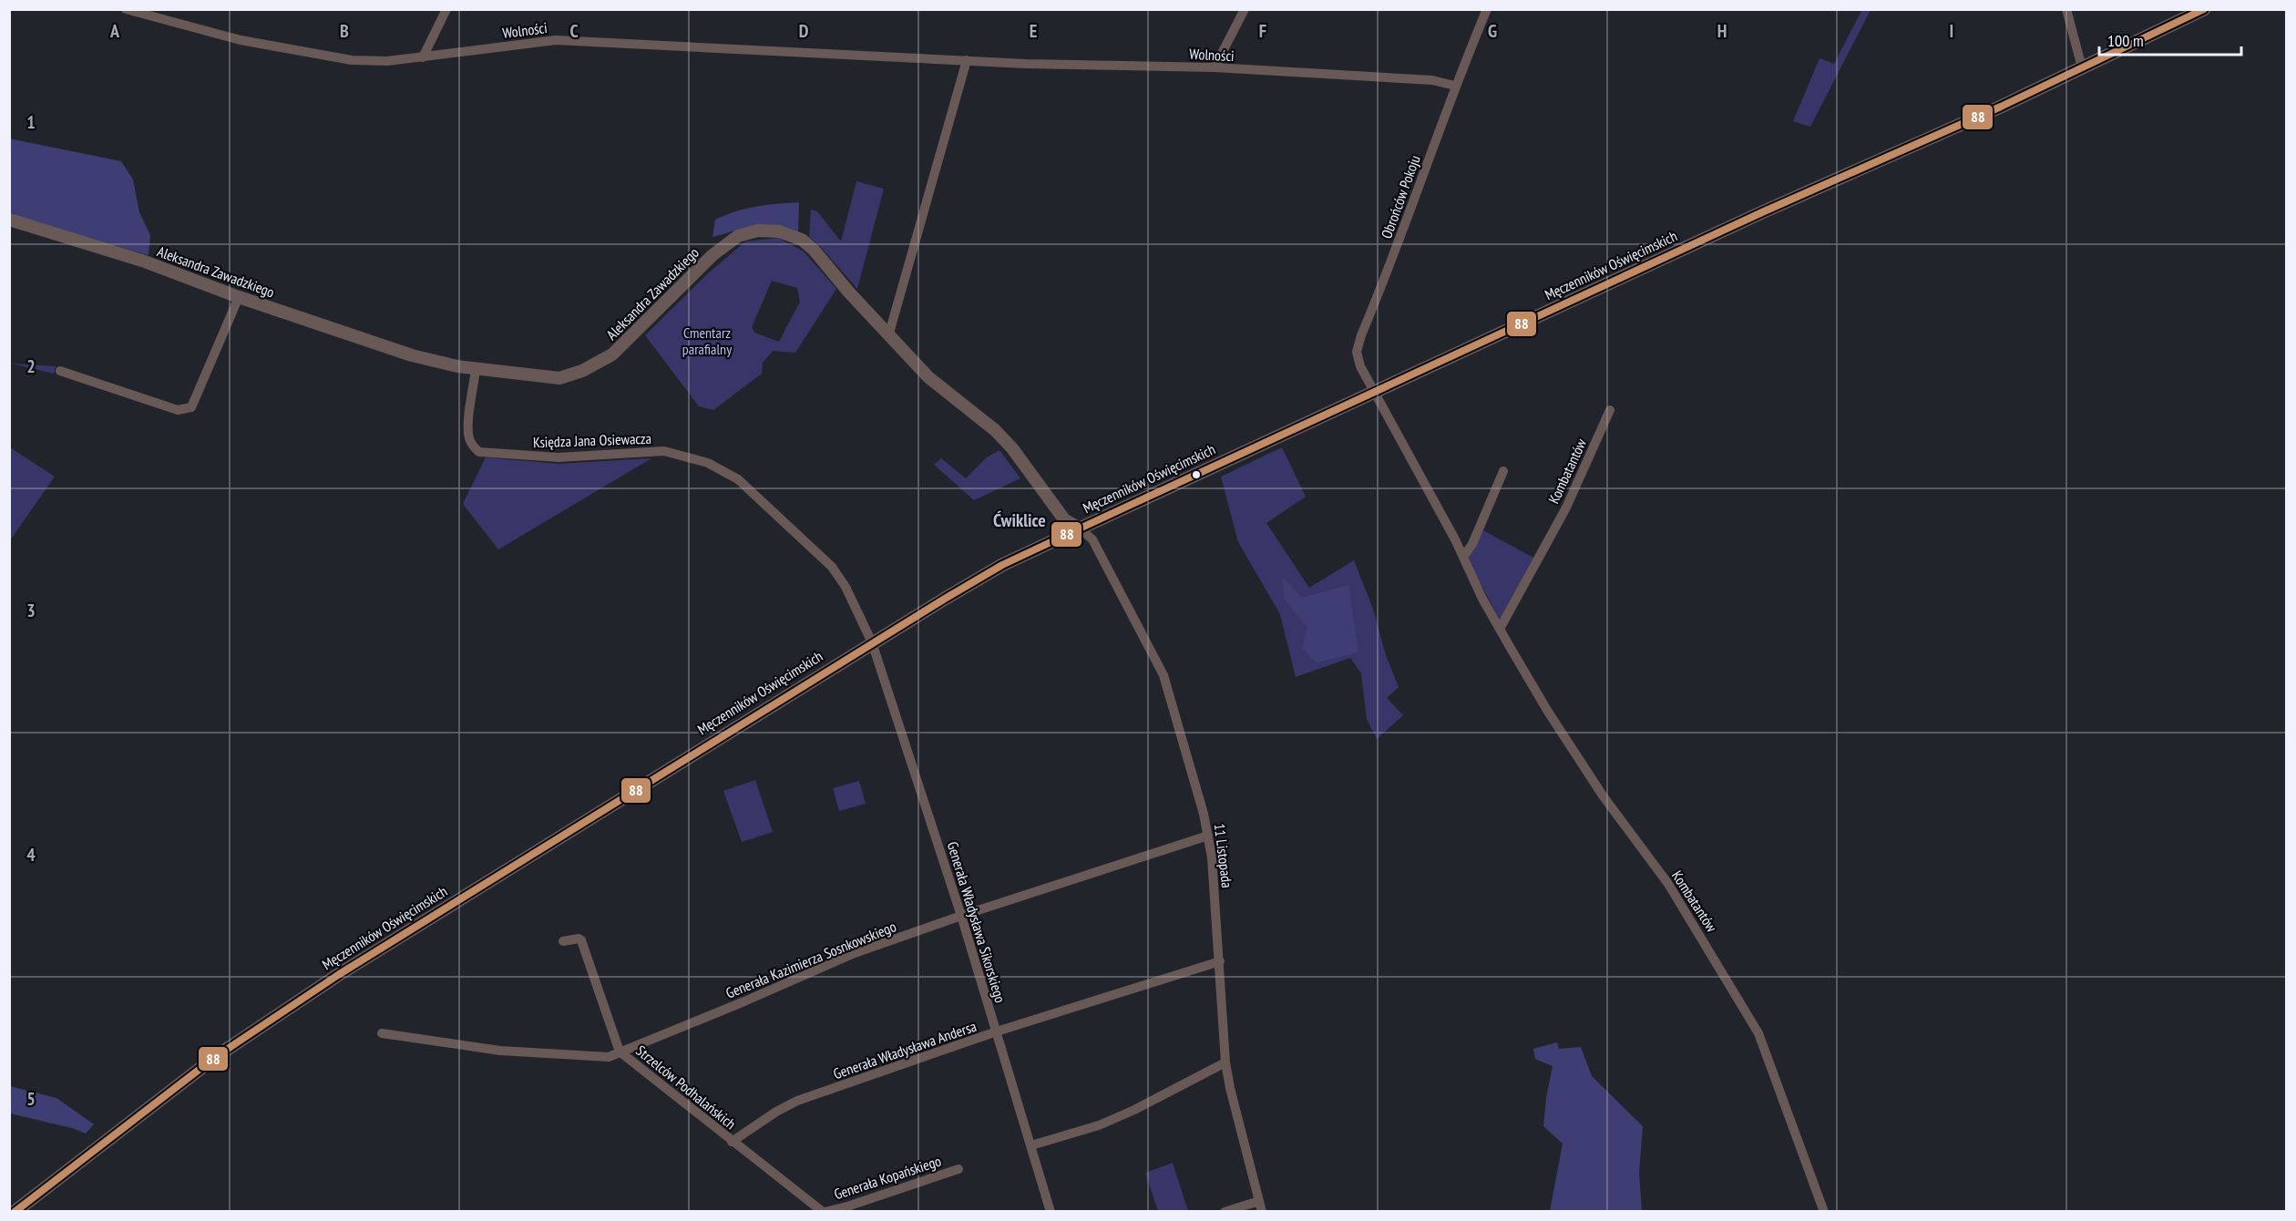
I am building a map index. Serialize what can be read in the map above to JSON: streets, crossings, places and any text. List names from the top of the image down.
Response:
{
  "streets": {
    "main road": ["Męczenników Oświęcimskich"],
    "street": [
      "Wolności",
      "Obrońców Pokoju",
      "Aleksandra Zawadzkiego",
      "Księdza Jana Osiewacza",
      "Kombatantów",
      "11 Listopada",
      "Generała Władysława Sikorskiego",
      "Generała Kazimierza Sosnkowskiego",
      "Generała Władysława Andersa",
      "Strzelców Podhalańskich",
      "Generała Kopańskiego"
    ]
  },
  "crossings": [
    ["Wolności", "Obrońców Pokoju"],
    ["Obrońców Pokoju", "Męczenników Oświęcimskich"],
    ["Obrońców Pokoju", "Kombatantów"],
    ["Męczenników Oświęcimskich", "Aleksandra Zawadzkiego"],
    ["Męczenników Oświęcimskich", "Księdza Jana Osiewacza"],
    ["Męczenników Oświęcimskich", "Kombatantów"],
    ["Męczenników Oświęcimskich", "11 Listopada"],
    ["Męczenników Oświęcimskich", "Generała Władysława Sikorskiego"],
    ["Aleksandra Zawadzkiego", "Księdza Jana Osiewacza"],
    ["Aleksandra Zawadzkiego", "11 Listopada"],
    ["Księdza Jana Osiewacza", "Generała Władysława Sikorskiego"],
    ["11 Listopada", "Generała Kazimierza Sosnkowskiego"],
    ["11 Listopada", "Generała Władysława Andersa"],
    ["Generała Władysława Sikorskiego", "Generała Kazimierza Sosnkowskiego"],
    ["Generała Władysława Sikorskiego", "Generała Władysława Andersa"],
    ["Generała Kazimierza Sosnkowskiego", "Strzelców Podhalańskich"],
    ["Generała Władysława Andersa", "Strzelców Podhalańskich"],
    ["Strzelców Podhalańskich", "Generała Kopańskiego"]
  ],
  "districts": ["Ćwiklice"],
  "parks": ["Cmentarz parafialny"],
  "lines": ["transit line 88"],
  "scale_bar": "100 m",
  "grid": {
    "columns": [
      "A",
      "B",
      "C",
      "D",
      "E",
      "F",
      "G",
      "H",
      "I"
    ],
    "rows": [
      "1",
      "2",
      "3",
      "4",
      "5"
    ]
  }
}
